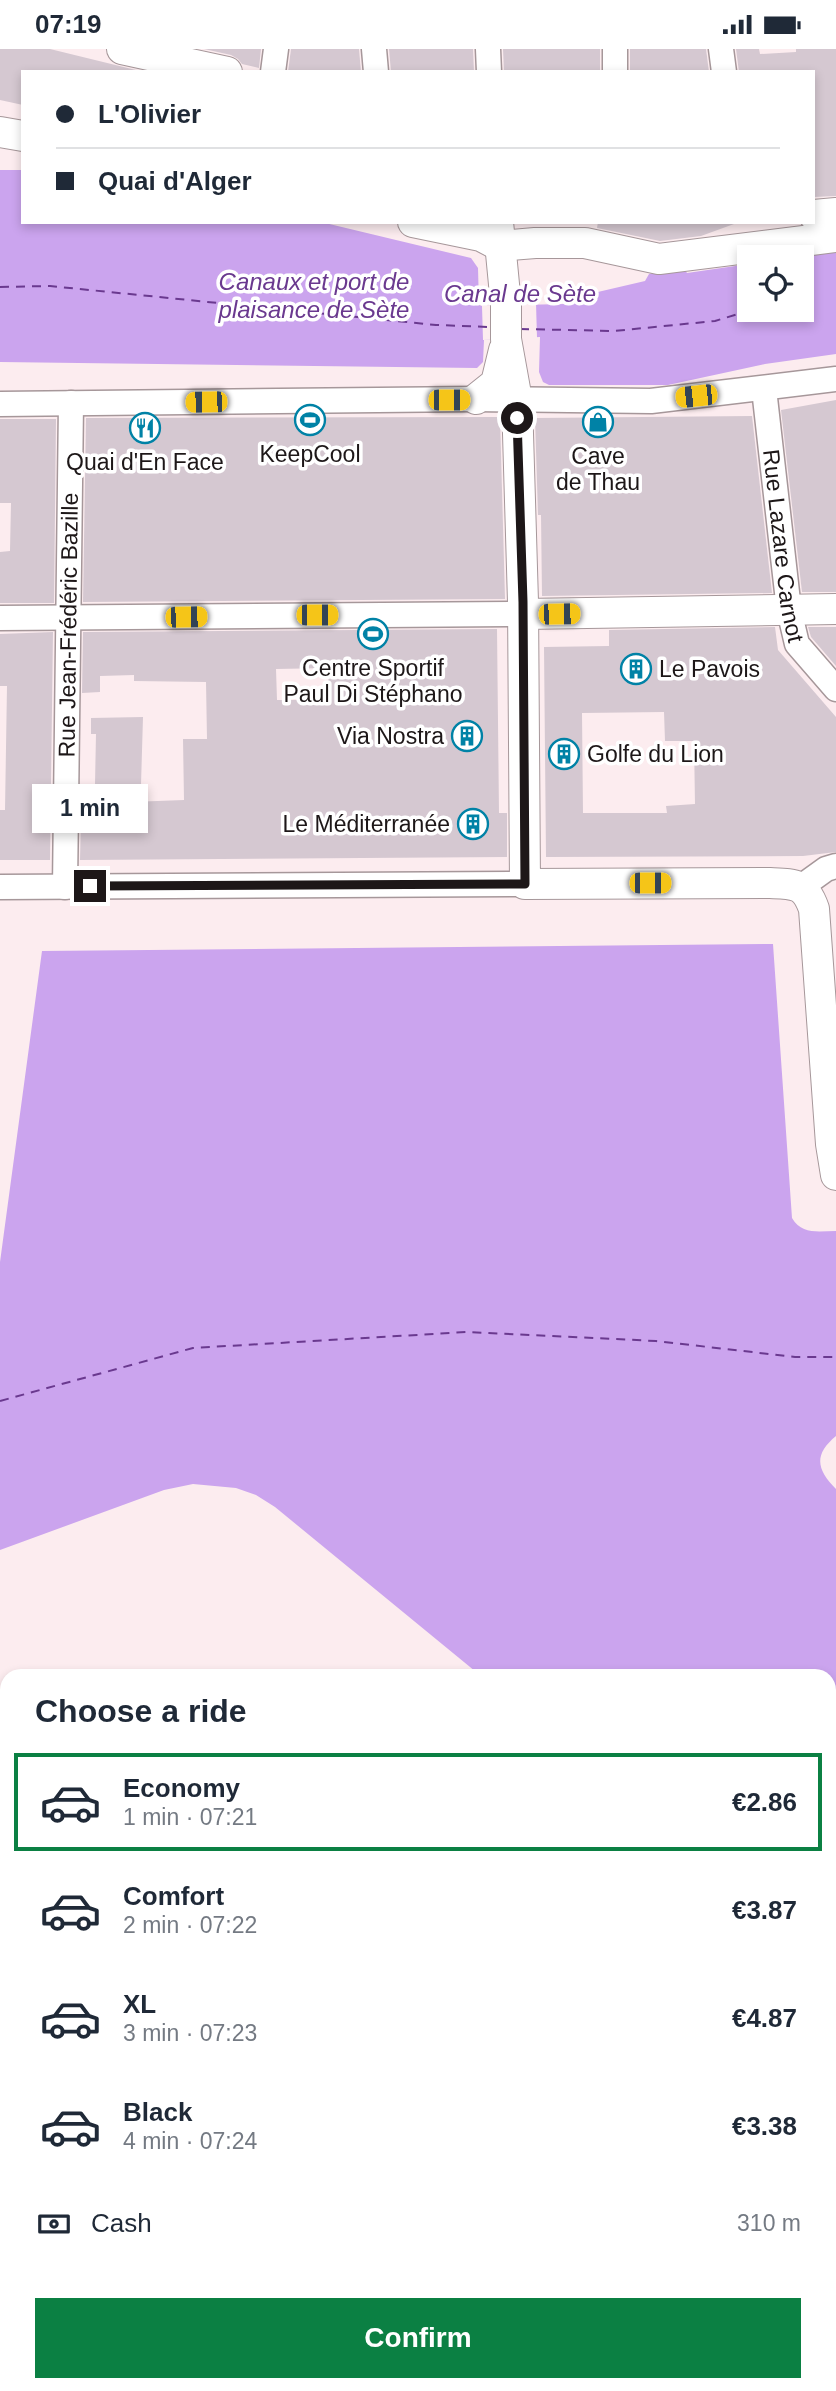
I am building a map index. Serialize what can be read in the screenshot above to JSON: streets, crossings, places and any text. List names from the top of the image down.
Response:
{
  "streets": {
    "street": ["Rue Lazare Carnot", "Rue Jean-Frédéric Bazille"]
  },
  "water": ["Canaux et port de plaisance de Sète", "Canal de Sète"],
  "places": {
    "sports": ["KeepCool", "Centre Sportif Paul Di Stéphano"],
    "shop": ["Cave de Thau"],
    "restaurant": ["Quai d'En Face"],
    "building": [
      "Le Pavois",
      "Via Nostra",
      "Golfe du Lion",
      "Le Méditerranée"
    ]
  },
  "page": {
    "status": "07:19",
    "banner": ["L'Olivier", "Quai d'Alger"],
    "bubble": "1 min",
    "heading": "Choose a ride",
    "list": [
      {
        "name": "Economy",
        "note": "1 min · 07:21",
        "value": "€2.86"
      },
      {
        "name": "Comfort",
        "note": "2 min · 07:22",
        "value": "€3.87"
      },
      {
        "name": "XL",
        "note": "3 min · 07:23",
        "value": "€4.87"
      },
      {
        "name": "Black",
        "note": "4 min · 07:24",
        "value": "€3.38"
      }
    ],
    "pay": ["Cash", "310 m"],
    "buttons": "Confirm"
  }
}
